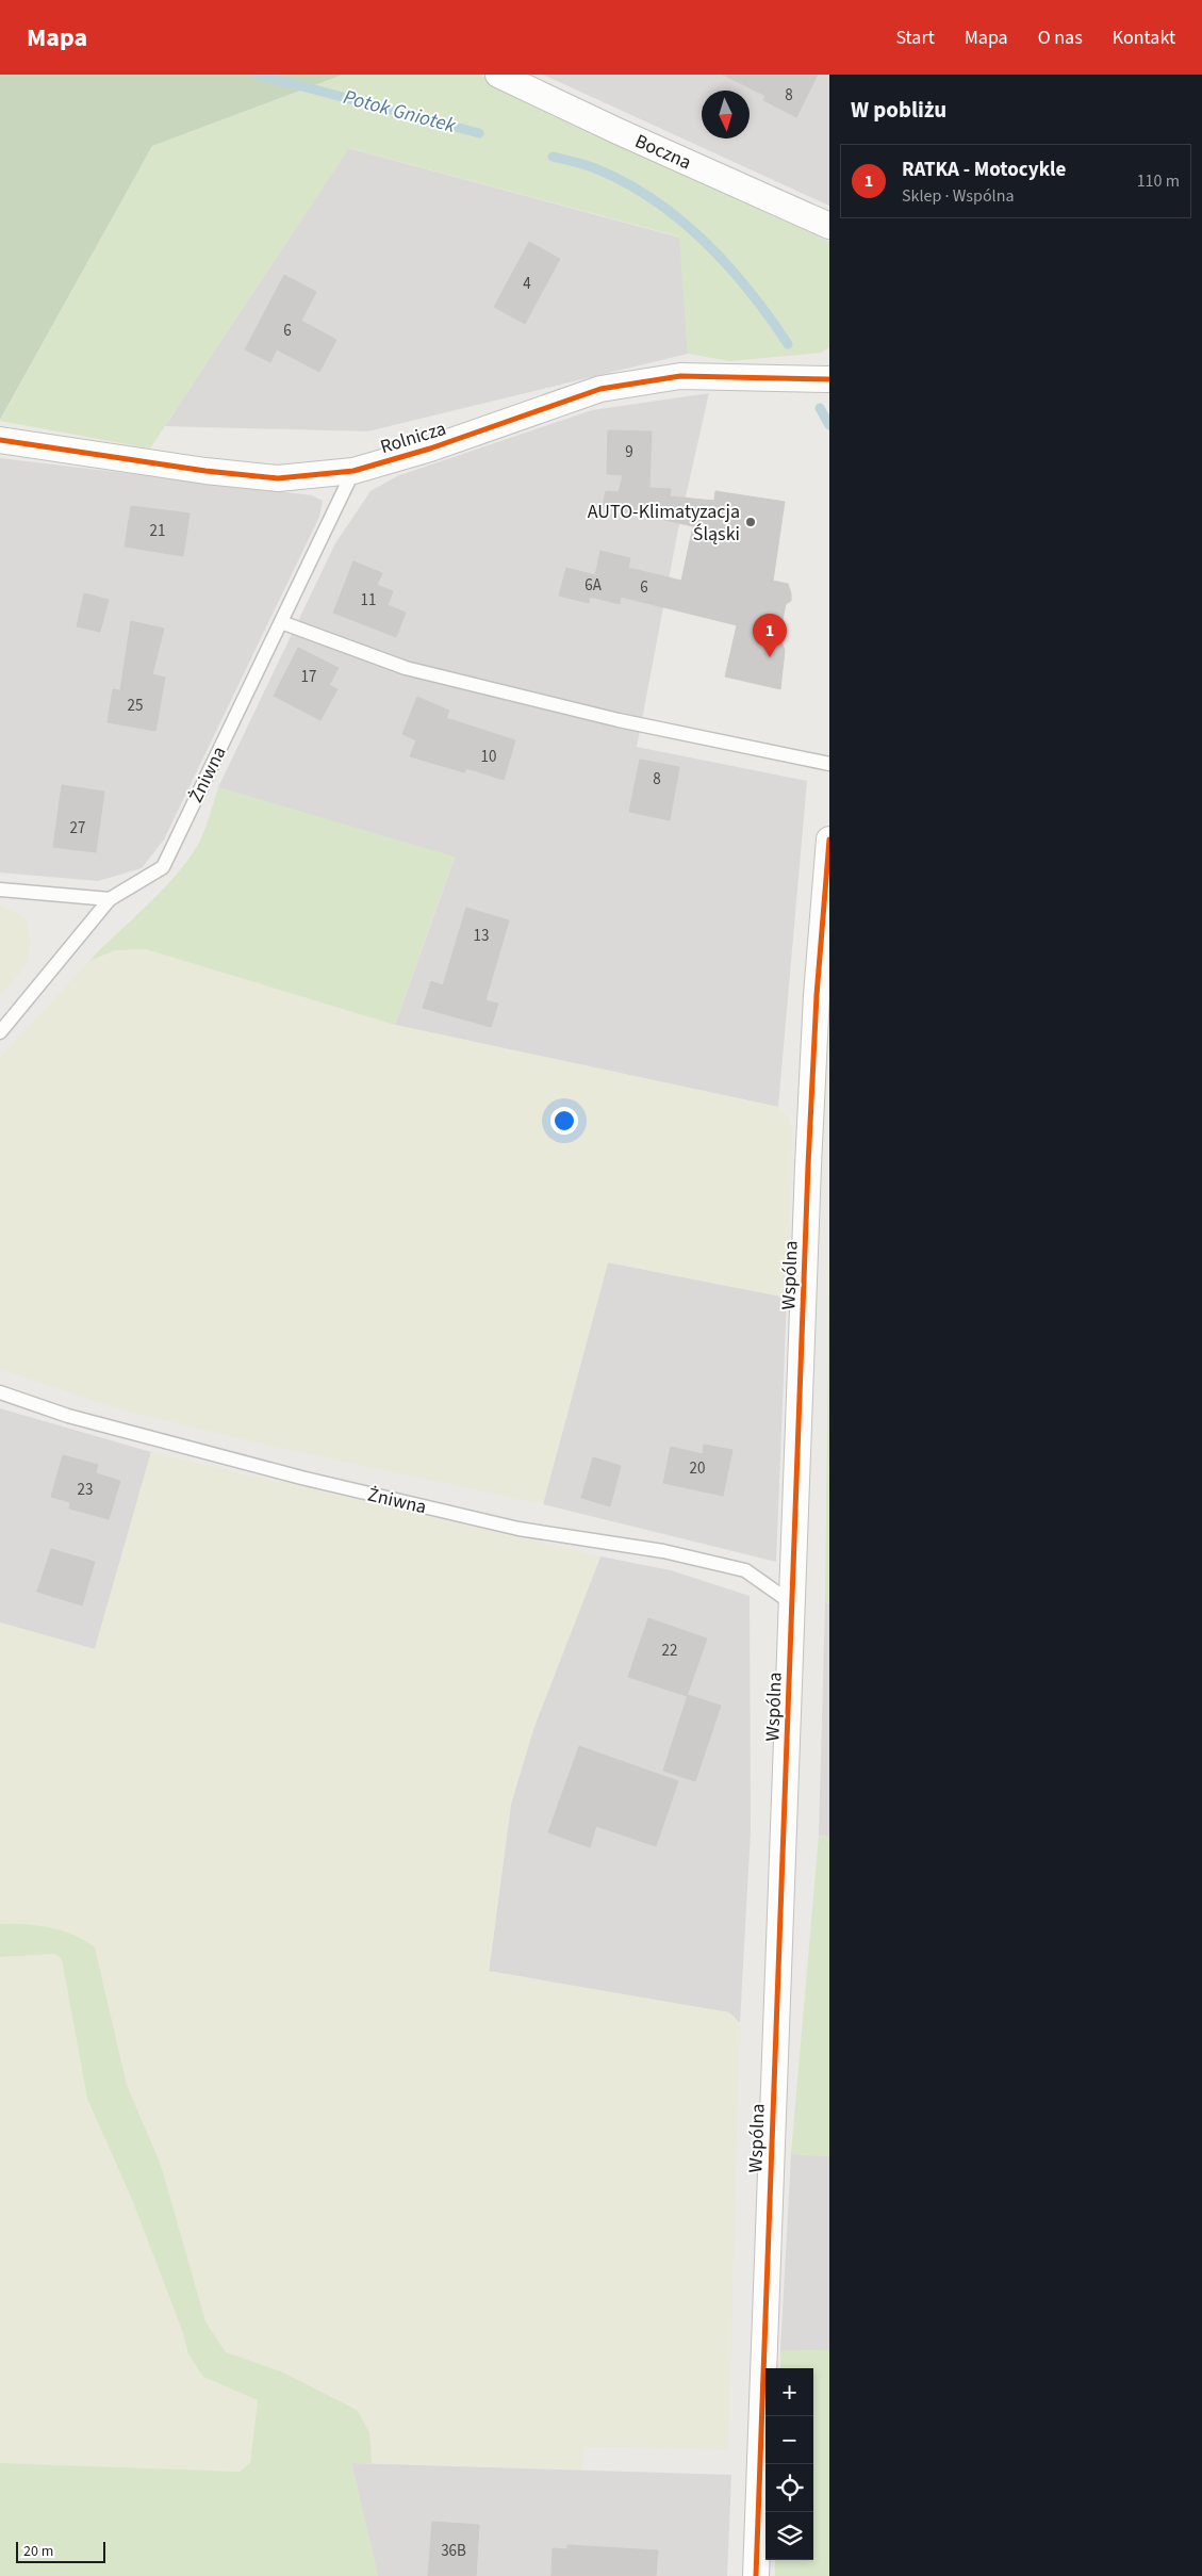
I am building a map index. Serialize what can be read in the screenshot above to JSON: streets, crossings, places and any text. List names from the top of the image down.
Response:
{
  "streets": {
    "street": ["Boczna", "Rolnicza", "Wspólna"],
    "lane": ["Żniwna"]
  },
  "crossings": [
    ["Rolnicza", "Żniwna"],
    ["Żniwna", "Wspólna"]
  ],
  "water": ["Potok Gniotek"],
  "places": ["AUTO-Klimatyzacja Śląski"],
  "house_numbers": [
    "8",
    "4",
    "6",
    "9",
    "21",
    "6A",
    "6",
    "11",
    "17",
    "25",
    "10",
    "8",
    "27",
    "13",
    "20",
    "23",
    "22",
    "36B"
  ],
  "scale_bar": "20 m",
  "north": "bottom",
  "page": {
    "header": "Mapa",
    "nav": [
      "Start",
      "Mapa",
      "O nas",
      "Kontakt"
    ],
    "heading": "W pobliżu",
    "list": [
      {
        "mark": "1",
        "name": "RATKA - Motocykle",
        "note": "Sklep · Wspólna",
        "value": "110 m"
      }
    ],
    "pins": "1",
    "map_buttons": ["+", "−"],
    "scale": "20 m"
  }
}
